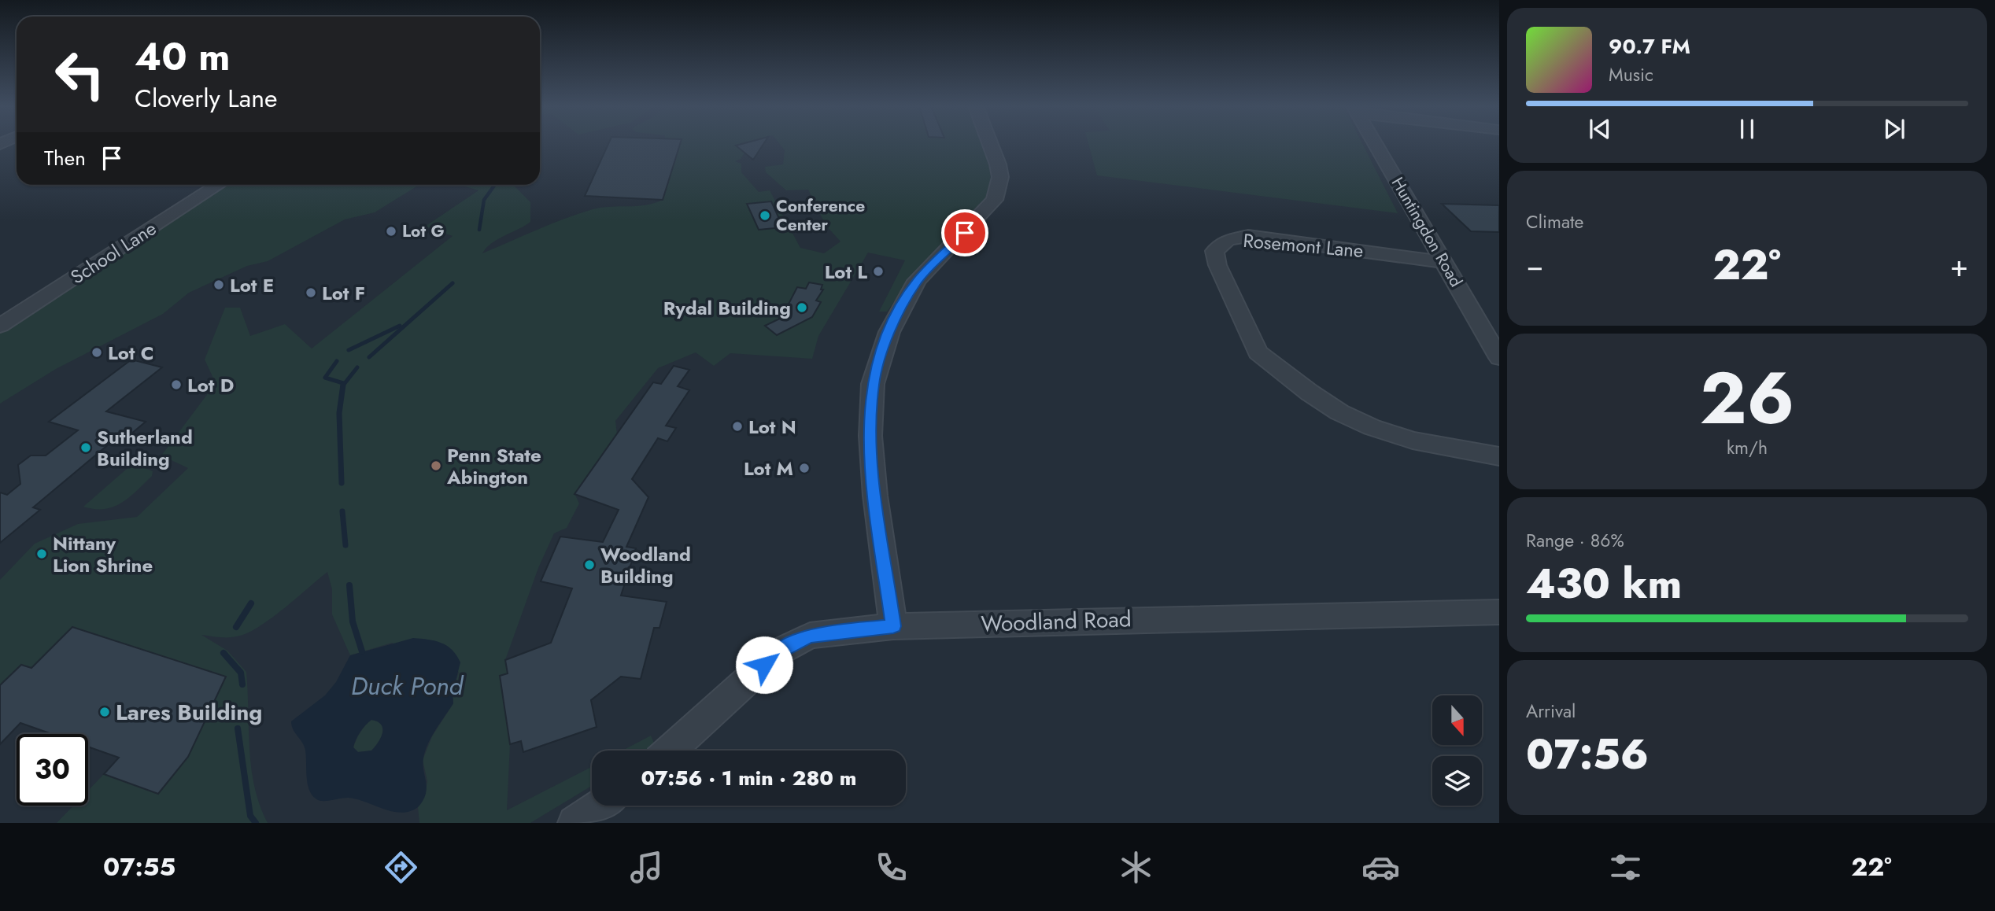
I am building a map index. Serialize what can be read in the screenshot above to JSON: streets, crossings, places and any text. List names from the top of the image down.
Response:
{
  "streets": {
    "street": [
      "Huntingdon Road",
      "Rosemont Lane",
      "School Lane",
      "Woodland Road"
    ]
  },
  "crossings": [
    ["Huntingdon Road", "Rosemont Lane"]
  ],
  "water": ["Duck Pond"],
  "places": [
    "Conference Center",
    "Lot G",
    "Lot L",
    "Lot E",
    "Lot F",
    "Rydal Building",
    "Lot C",
    "Lot D",
    "Lot N",
    "Sutherland Building",
    "Penn State Abington",
    "Lot M",
    "Nittany Lion Shrine",
    "Woodland Building",
    "Lares Building"
  ],
  "north": "bottom",
  "page": {
    "turn": ["40 m", "Cloverly Lane"],
    "song": ["90.7 FM", "Music"],
    "then": "Then",
    "tile": [
      "Climate",
      ["26", "km/h"],
      ["Range · 86%", "430 km"],
      ["Arrival", "07:56"]
    ],
    "heat": ["−", "22°", "+"],
    "limit": "30",
    "trip": "07:56 · 1 min · 280 m",
    "tabs": ["07:55", "22°"]
  }
}
